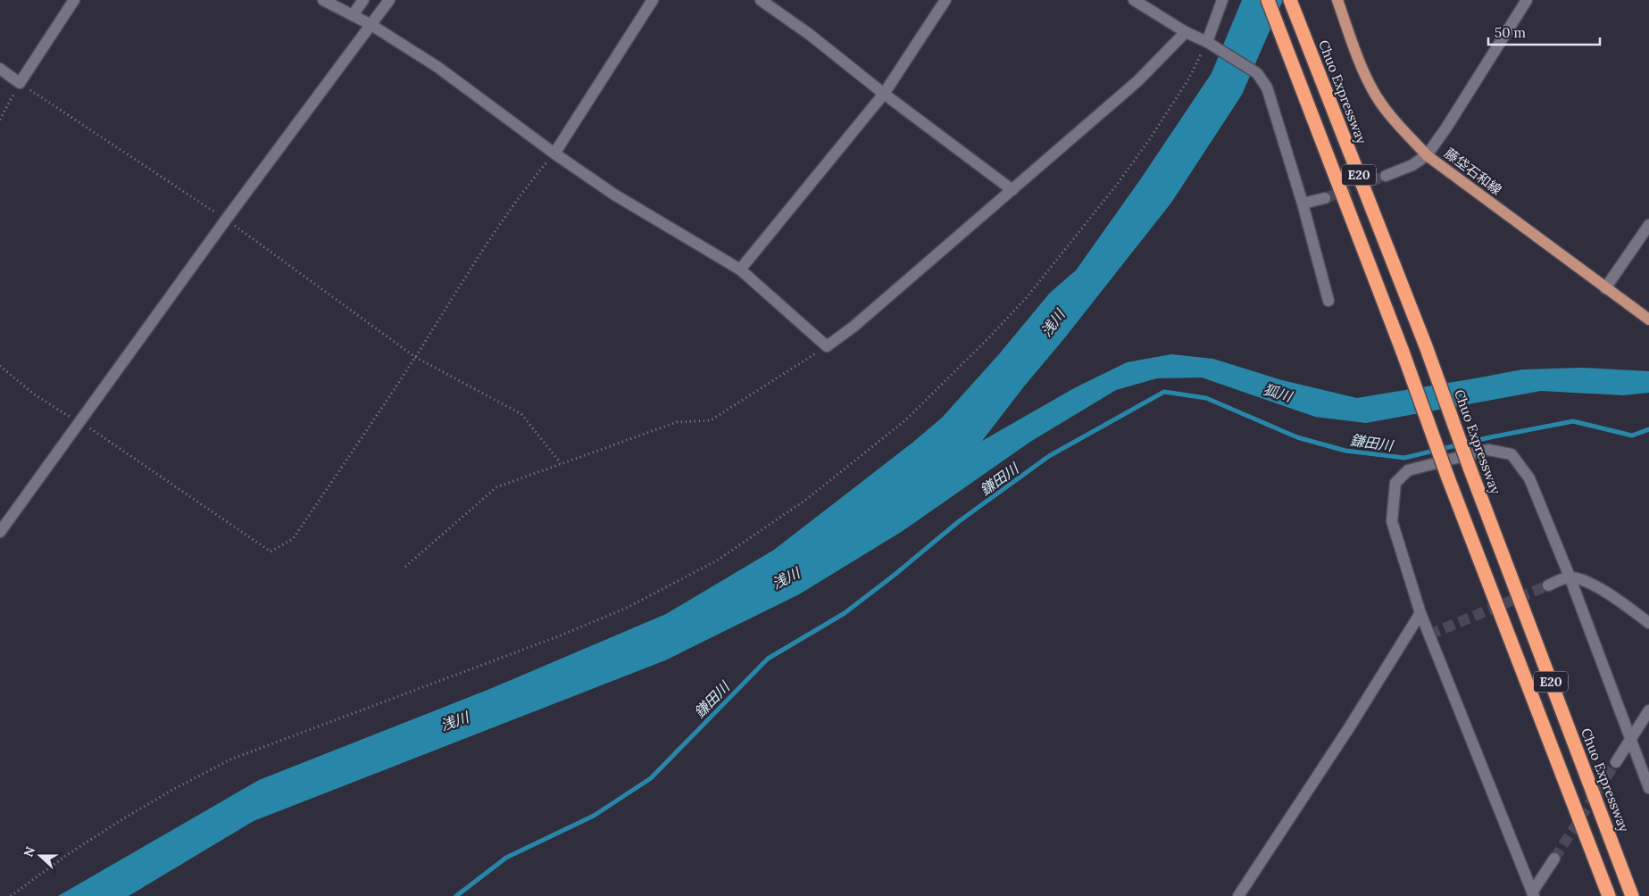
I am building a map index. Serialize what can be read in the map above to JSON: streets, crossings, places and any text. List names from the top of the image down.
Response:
{
  "streets": {
    "highway": ["Chuo Expressway", "E20"],
    "main road": ["藤垈石和線"]
  },
  "water": ["浅川", "狐川", "鎌田川"],
  "scale_bar": "50 m",
  "north": "left"
}
